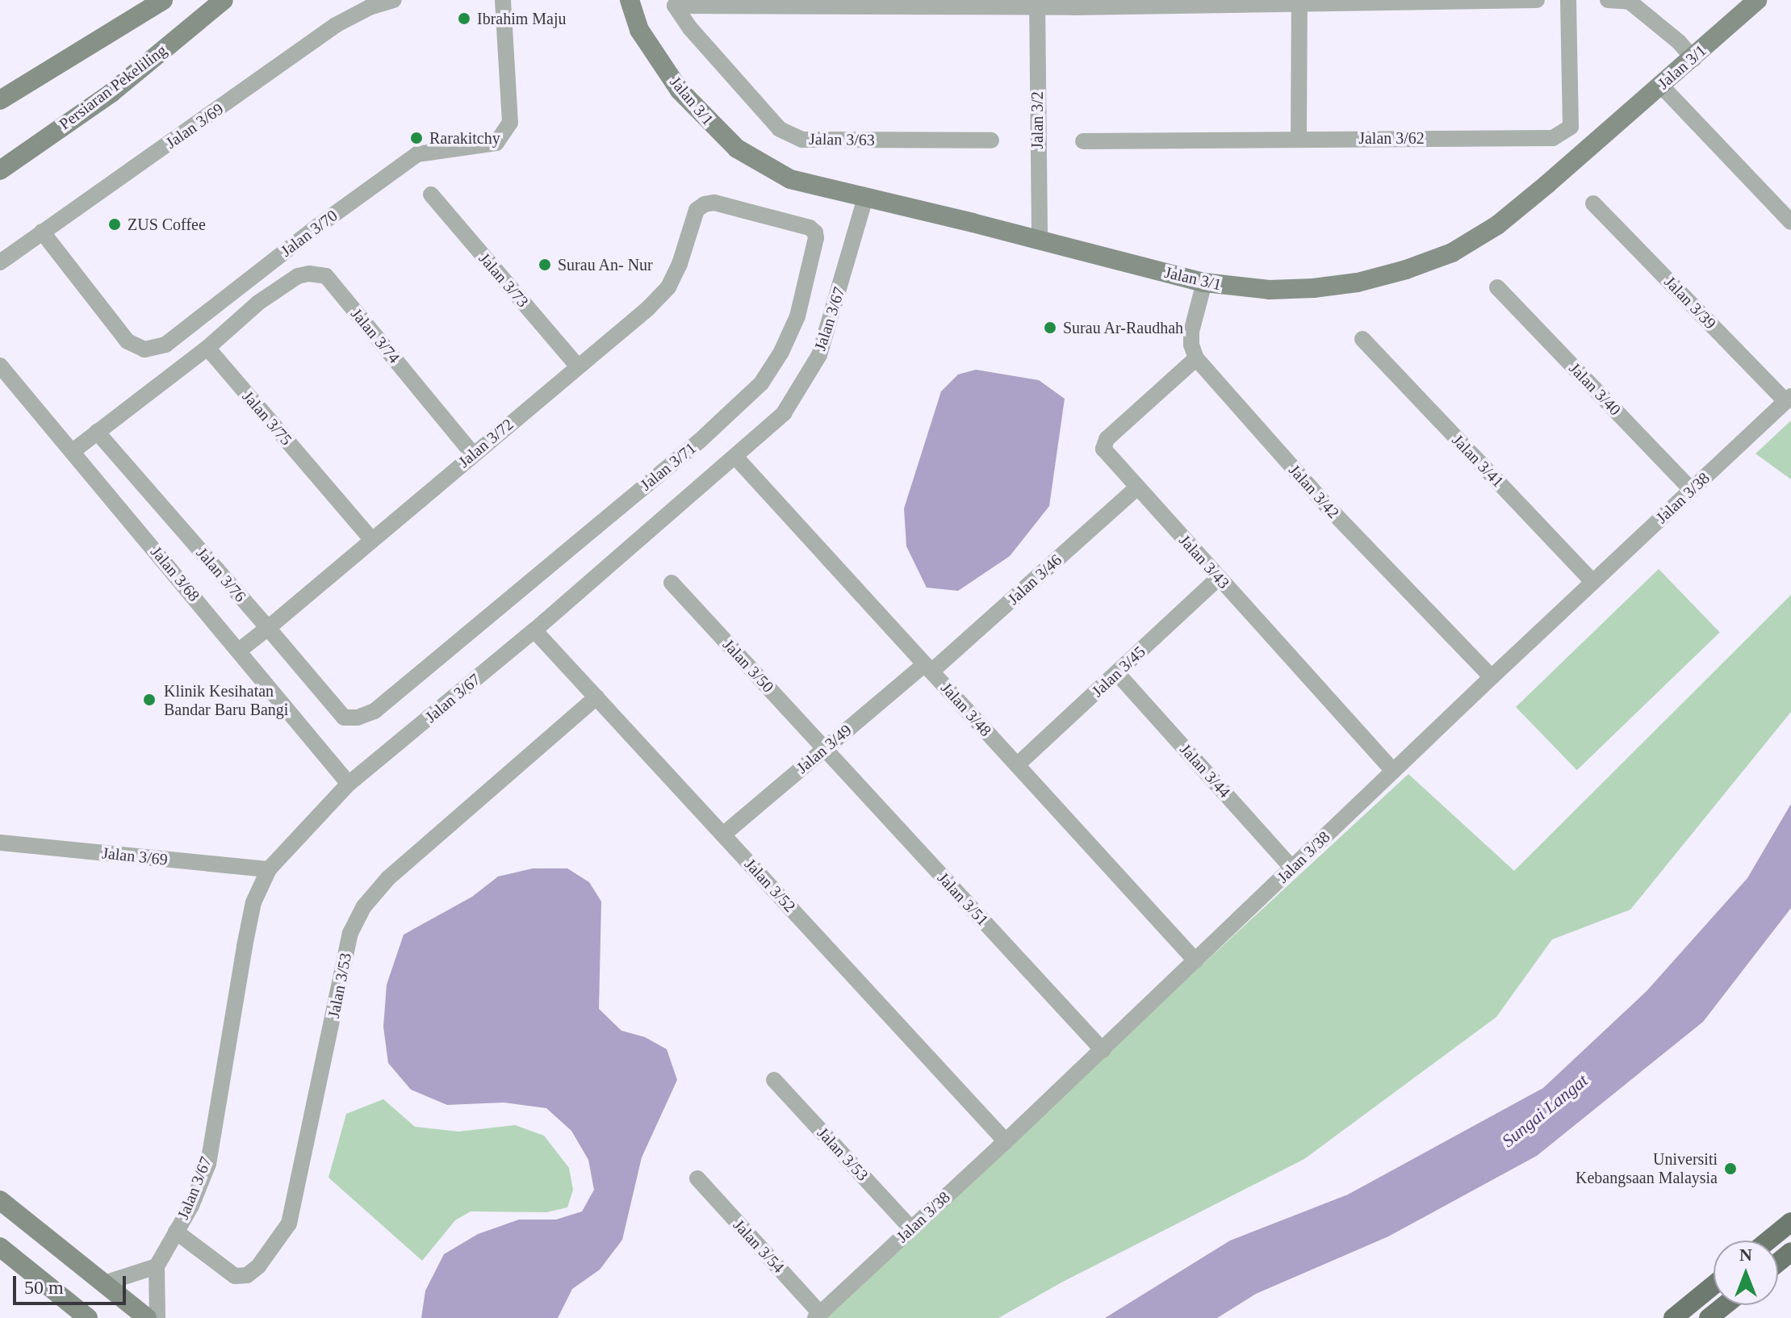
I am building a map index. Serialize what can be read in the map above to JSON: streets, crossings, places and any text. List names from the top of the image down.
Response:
{
  "streets": {
    "street": [
      "Jalan 3/1",
      "Persiaran Pekeliling",
      "Jalan 3/2",
      "Jalan 3/69",
      "Jalan 3/62",
      "Jalan 3/63",
      "Jalan 3/70",
      "Jalan 3/73",
      "Jalan 3/39",
      "Jalan 3/67",
      "Jalan 3/74",
      "Jalan 3/40",
      "Jalan 3/75",
      "Jalan 3/72",
      "Jalan 3/41",
      "Jalan 3/71",
      "Jalan 3/42",
      "Jalan 3/38",
      "Jalan 3/43",
      "Jalan 3/68",
      "Jalan 3/76",
      "Jalan 3/46",
      "Jalan 3/50",
      "Jalan 3/45",
      "Jalan 3/48",
      "Jalan 3/49",
      "Jalan 3/44",
      "Jalan 3/52",
      "Jalan 3/51",
      "Jalan 3/53",
      "Jalan 3/54"
    ]
  },
  "crossings": [
    ["Jalan 3/1", "Jalan 3/2"],
    ["Jalan 3/1", "Jalan 3/67"],
    ["Jalan 3/69", "Jalan 3/70"],
    ["Jalan 3/69", "Jalan 3/67"],
    ["Jalan 3/73", "Jalan 3/72"],
    ["Jalan 3/39", "Jalan 3/38"],
    ["Jalan 3/67", "Jalan 3/68"],
    ["Jalan 3/67", "Jalan 3/48"],
    ["Jalan 3/67", "Jalan 3/52"],
    ["Jalan 3/67", "Jalan 3/53"],
    ["Jalan 3/74", "Jalan 3/75"],
    ["Jalan 3/74", "Jalan 3/72"],
    ["Jalan 3/40", "Jalan 3/38"],
    ["Jalan 3/75", "Jalan 3/72"],
    ["Jalan 3/72", "Jalan 3/71"],
    ["Jalan 3/72", "Jalan 3/68"],
    ["Jalan 3/72", "Jalan 3/76"],
    ["Jalan 3/41", "Jalan 3/38"],
    ["Jalan 3/71", "Jalan 3/76"],
    ["Jalan 3/42", "Jalan 3/38"],
    ["Jalan 3/42", "Jalan 3/43"],
    ["Jalan 3/38", "Jalan 3/43"],
    ["Jalan 3/38", "Jalan 3/48"],
    ["Jalan 3/38", "Jalan 3/44"],
    ["Jalan 3/38", "Jalan 3/52"],
    ["Jalan 3/38", "Jalan 3/51"],
    ["Jalan 3/38", "Jalan 3/53"],
    ["Jalan 3/38", "Jalan 3/54"],
    ["Jalan 3/43", "Jalan 3/46"],
    ["Jalan 3/43", "Jalan 3/45"],
    ["Jalan 3/46", "Jalan 3/48"],
    ["Jalan 3/46", "Jalan 3/49"],
    ["Jalan 3/50", "Jalan 3/49"],
    ["Jalan 3/50", "Jalan 3/51"],
    ["Jalan 3/45", "Jalan 3/48"],
    ["Jalan 3/45", "Jalan 3/44"],
    ["Jalan 3/48", "Jalan 3/49"],
    ["Jalan 3/49", "Jalan 3/52"],
    ["Jalan 3/49", "Jalan 3/51"],
    ["Jalan 3/52", "Jalan 3/53"]
  ],
  "water": ["Sungai Langat"],
  "places": [
    "Ibrahim Maju",
    "Rarakitchy",
    "ZUS Coffee",
    "Surau An- Nur",
    "Surau Ar-Raudhah",
    "Klinik Kesihatan Bandar Baru Bangi",
    "Universiti Kebangsaan Malaysia"
  ],
  "scale_bar": "50 m",
  "north": "top"
}
